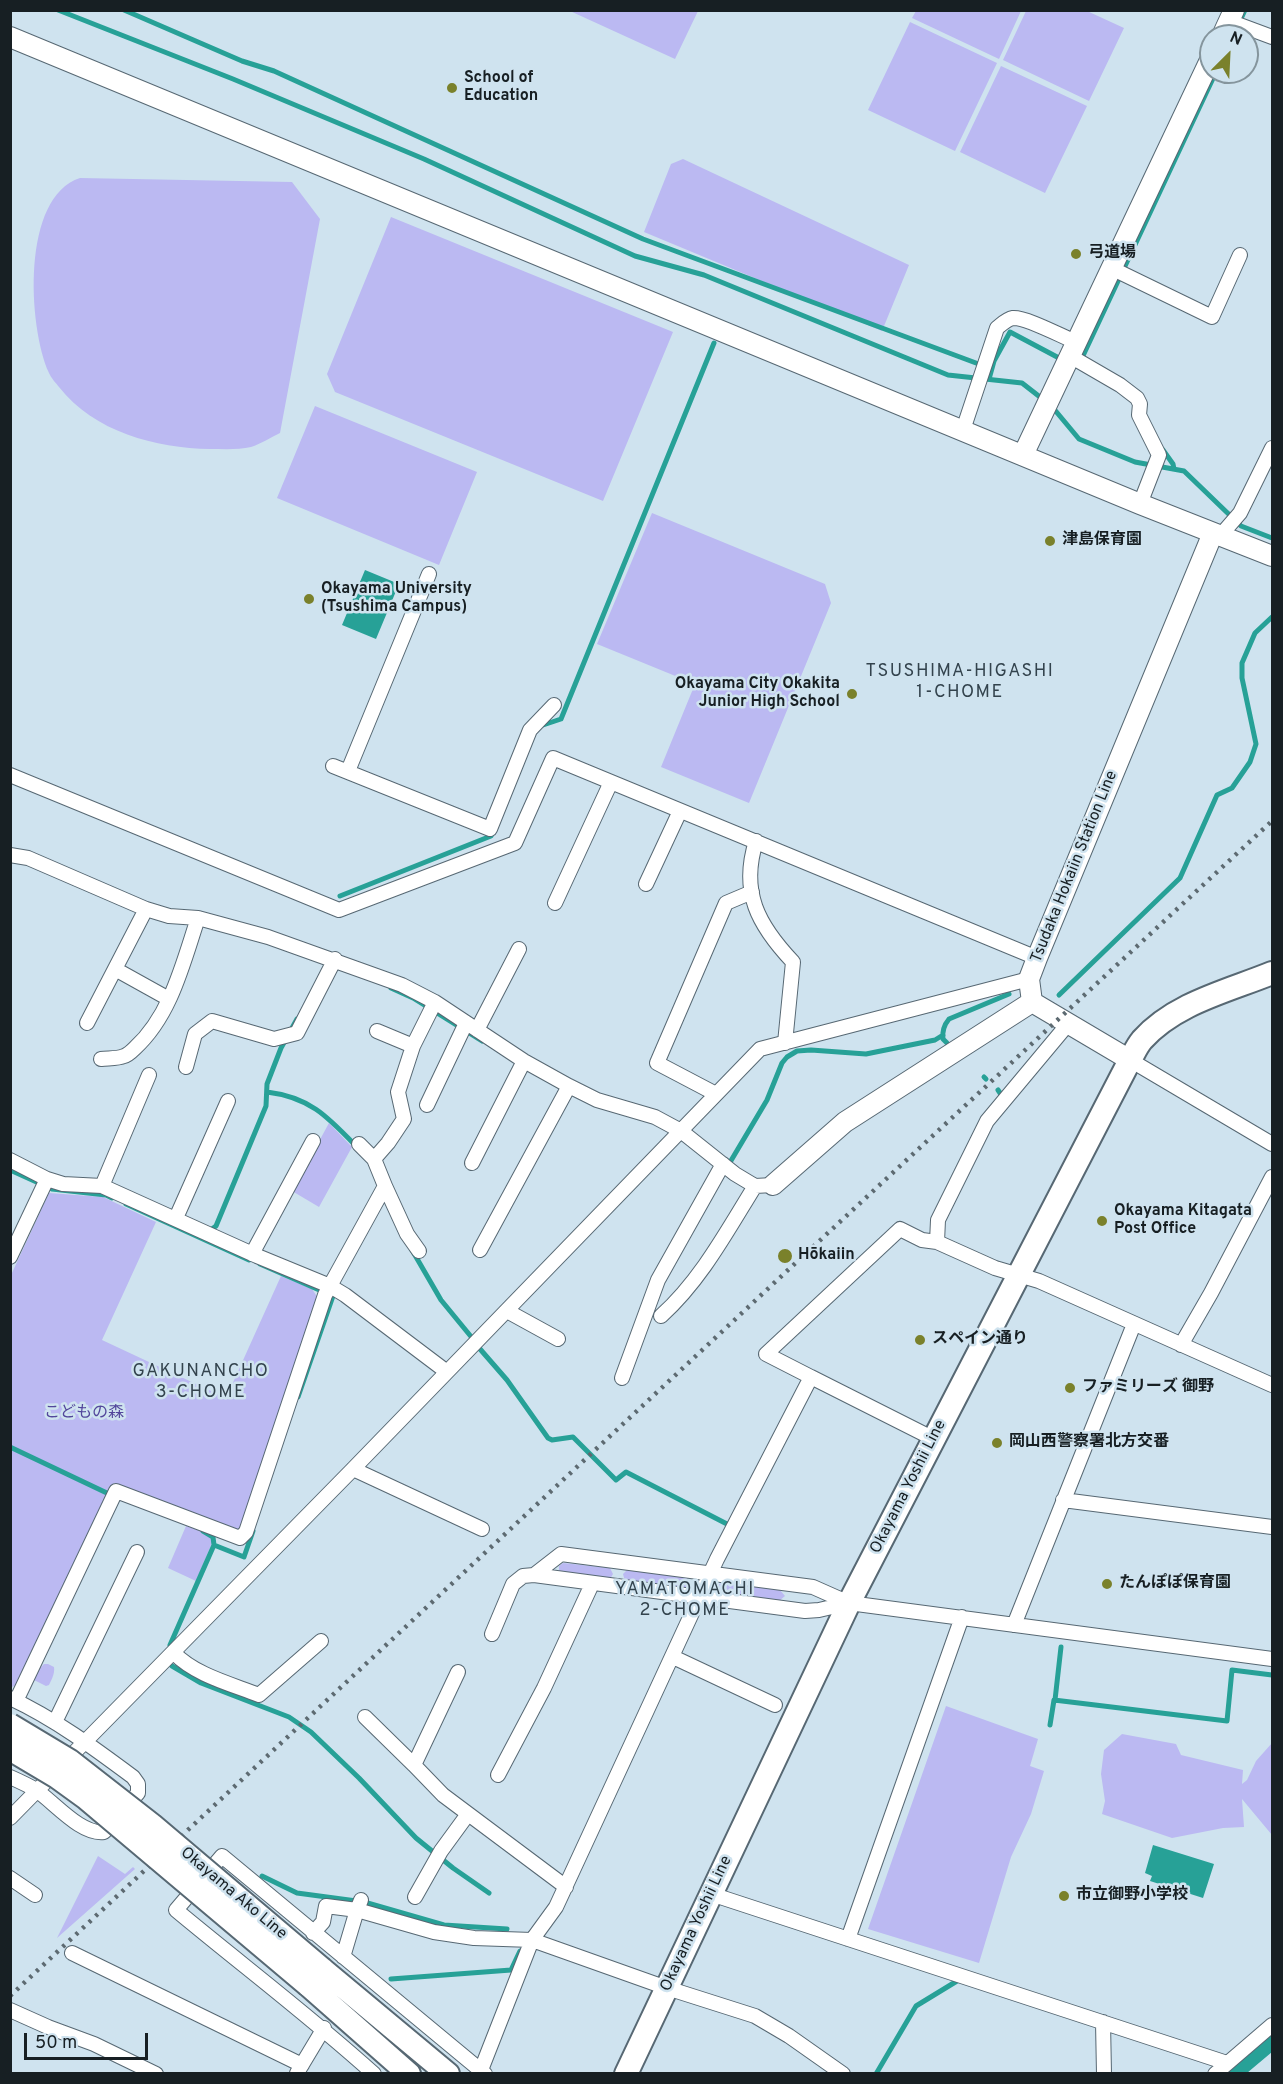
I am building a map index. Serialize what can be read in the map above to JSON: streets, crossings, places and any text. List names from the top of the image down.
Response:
{
  "streets": {
    "main road": ["Okayama Yoshii Line", "Okayama Ako Line"],
    "street": ["Tsudaka Hokaiin Station Line"]
  },
  "districts": ["TSUSHIMA-HIGASHI 1-CHOME", "GAKUNANCHO 3-CHOME", "YAMATOMACHI 2-CHOME"],
  "parks": ["こどもの森"],
  "places": [
    "School of Education",
    "弓道場",
    "津島保育園",
    "Okayama University (Tsushima Campus)",
    "Okayama City Okakita Junior High School",
    "Okayama Kitagata Post Office",
    "Hōkaiin",
    "スペイン通り",
    "ファミリーズ 御野",
    "岡山西警察署北方交番",
    "たんぽぽ保育園",
    "市立御野小学校"
  ],
  "scale_bar": "50 m",
  "north": "top right"
}
